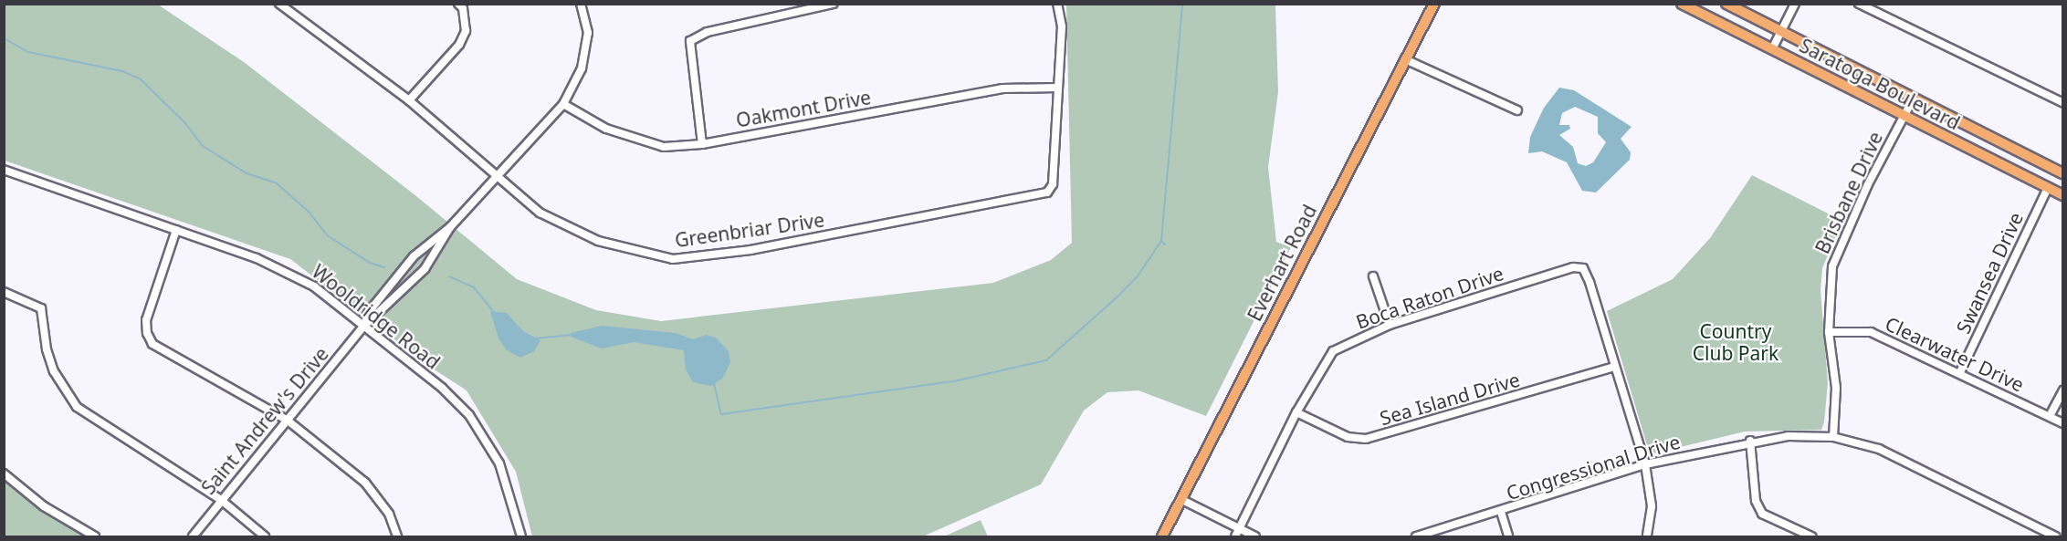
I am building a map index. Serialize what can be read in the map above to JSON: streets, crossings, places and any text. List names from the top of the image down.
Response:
{
  "streets": {
    "main road": ["Saratoga Boulevard", "Everhart Road"],
    "street": [
      "Oakmont Drive",
      "Brisbane Drive",
      "Greenbriar Drive",
      "Swansea Drive",
      "Boca Raton Drive",
      "Wooldridge Road",
      "Clearwater Drive",
      "Sea Island Drive",
      "Saint Andrew's Drive",
      "Congressional Drive"
    ]
  },
  "crossings": [
    ["Saratoga Boulevard", "Brisbane Drive"],
    ["Saratoga Boulevard", "Swansea Drive"],
    ["Oakmont Drive", "Greenbriar Drive"],
    ["Oakmont Drive", "Saint Andrew's Drive"],
    ["Brisbane Drive", "Clearwater Drive"],
    ["Brisbane Drive", "Congressional Drive"],
    ["Greenbriar Drive", "Saint Andrew's Drive"],
    ["Swansea Drive", "Clearwater Drive"],
    ["Boca Raton Drive", "Sea Island Drive"],
    ["Wooldridge Road", "Saint Andrew's Drive"]
  ],
  "parks": ["Country Club Park"]
}
